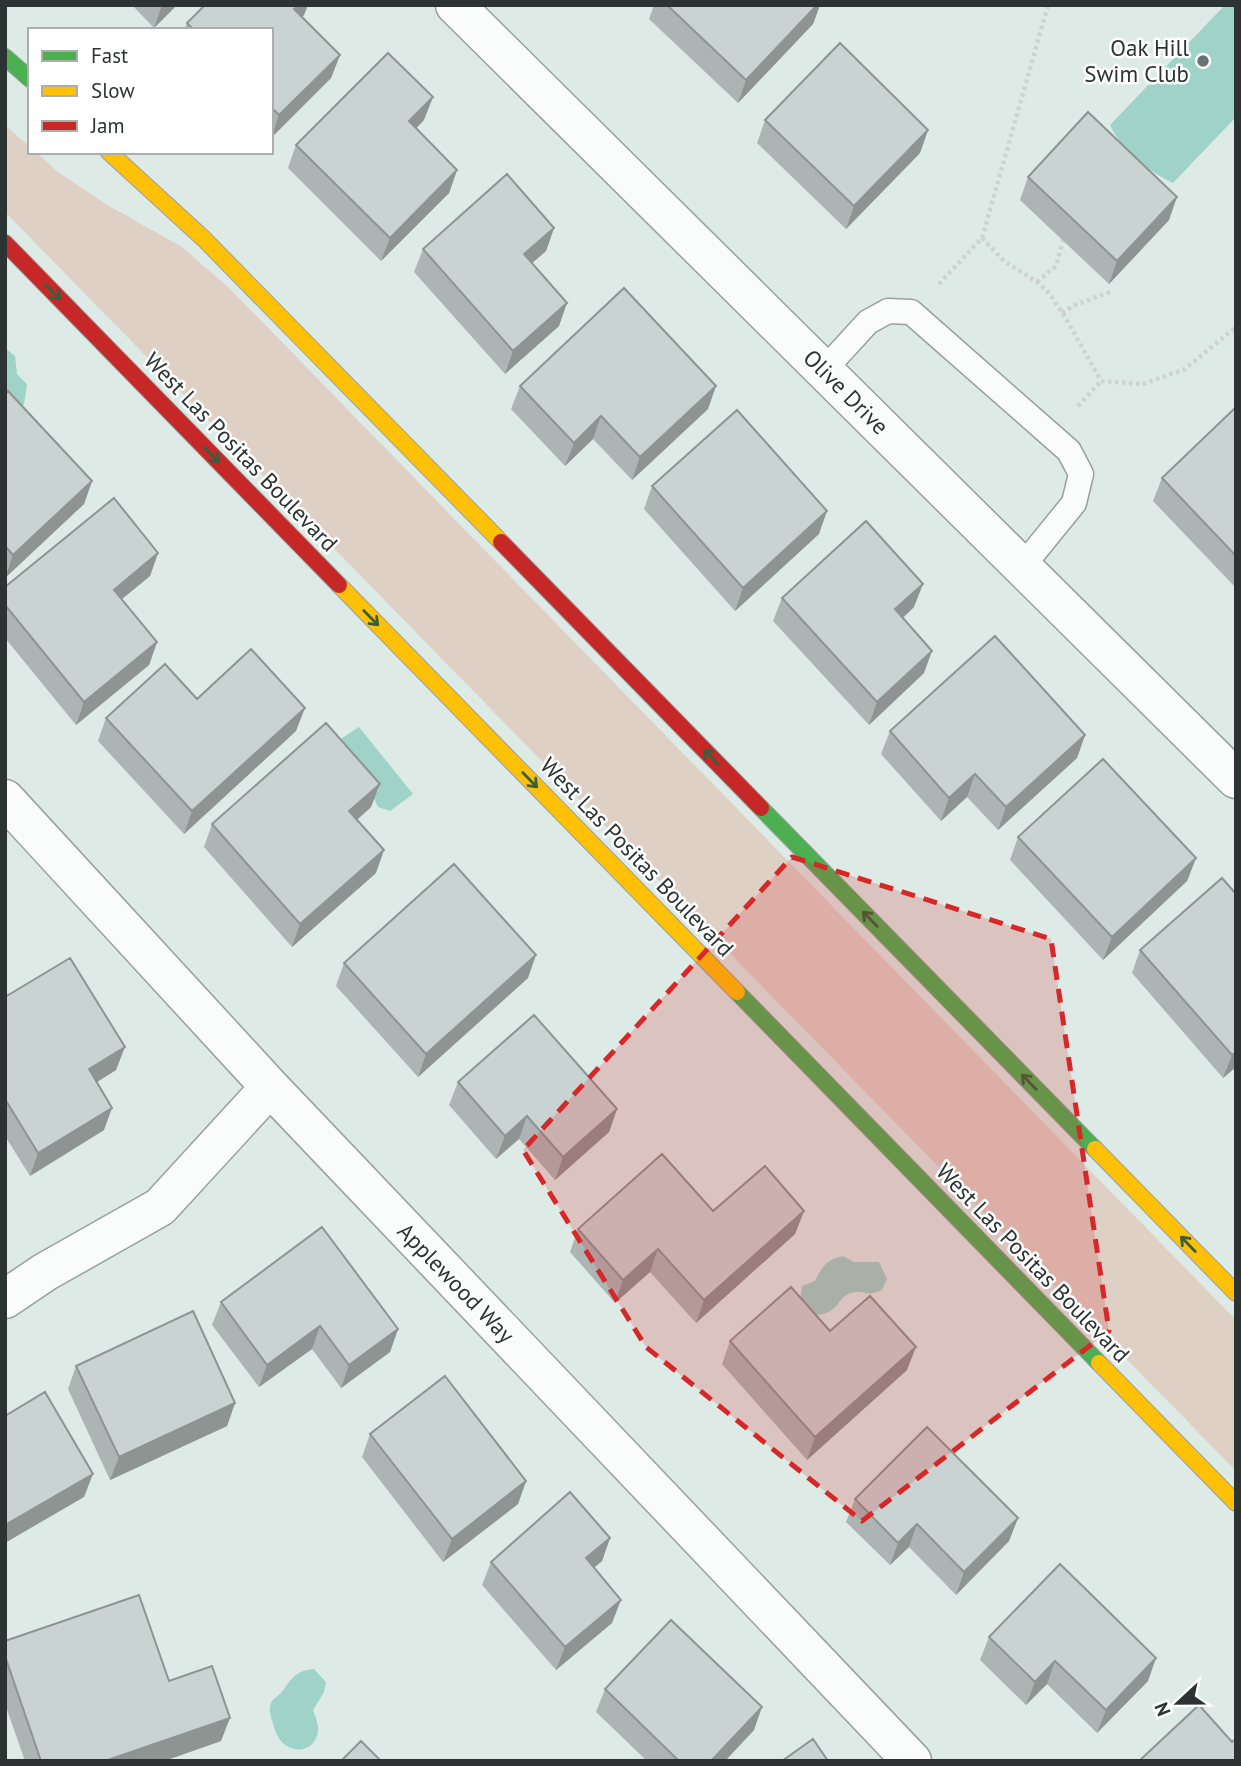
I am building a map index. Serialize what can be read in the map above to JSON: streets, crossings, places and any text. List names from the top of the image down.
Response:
{
  "streets": {
    "main road": ["West Las Positas Boulevard"],
    "street": ["Olive Drive", "Applewood Way"]
  },
  "one_way": ["West Las Positas Boulevard"],
  "places": ["Oak Hill Swim Club"],
  "legend": ["Fast", "Slow", "Jam"],
  "north": "left"
}
